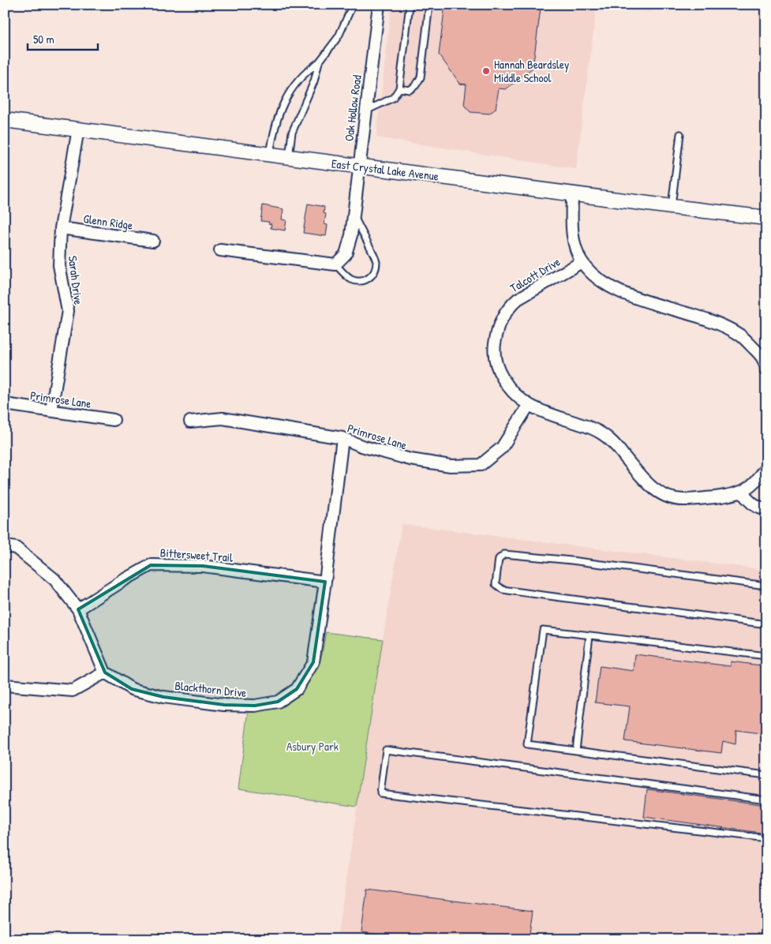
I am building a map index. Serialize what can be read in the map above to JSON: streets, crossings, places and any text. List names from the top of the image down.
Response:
{
  "streets": {
    "street": [
      "Oak Hollow Road",
      "East Crystal Lake Avenue",
      "Glenn Ridge",
      "Talcott Drive",
      "Sarah Drive",
      "Primrose Lane",
      "Bittersweet Trail",
      "Blackthorn Drive"
    ]
  },
  "crossings": [
    ["Oak Hollow Road", "East Crystal Lake Avenue"],
    ["East Crystal Lake Avenue", "Sarah Drive"],
    ["Glenn Ridge", "Sarah Drive"],
    ["Talcott Drive", "Primrose Lane"],
    ["Sarah Drive", "Primrose Lane"],
    ["Primrose Lane", "Blackthorn Drive"],
    ["Bittersweet Trail", "Blackthorn Drive"]
  ],
  "parks": ["Asbury Park"],
  "places": ["Hannah Beardsley Middle School"],
  "scale_bar": "50 m"
}
